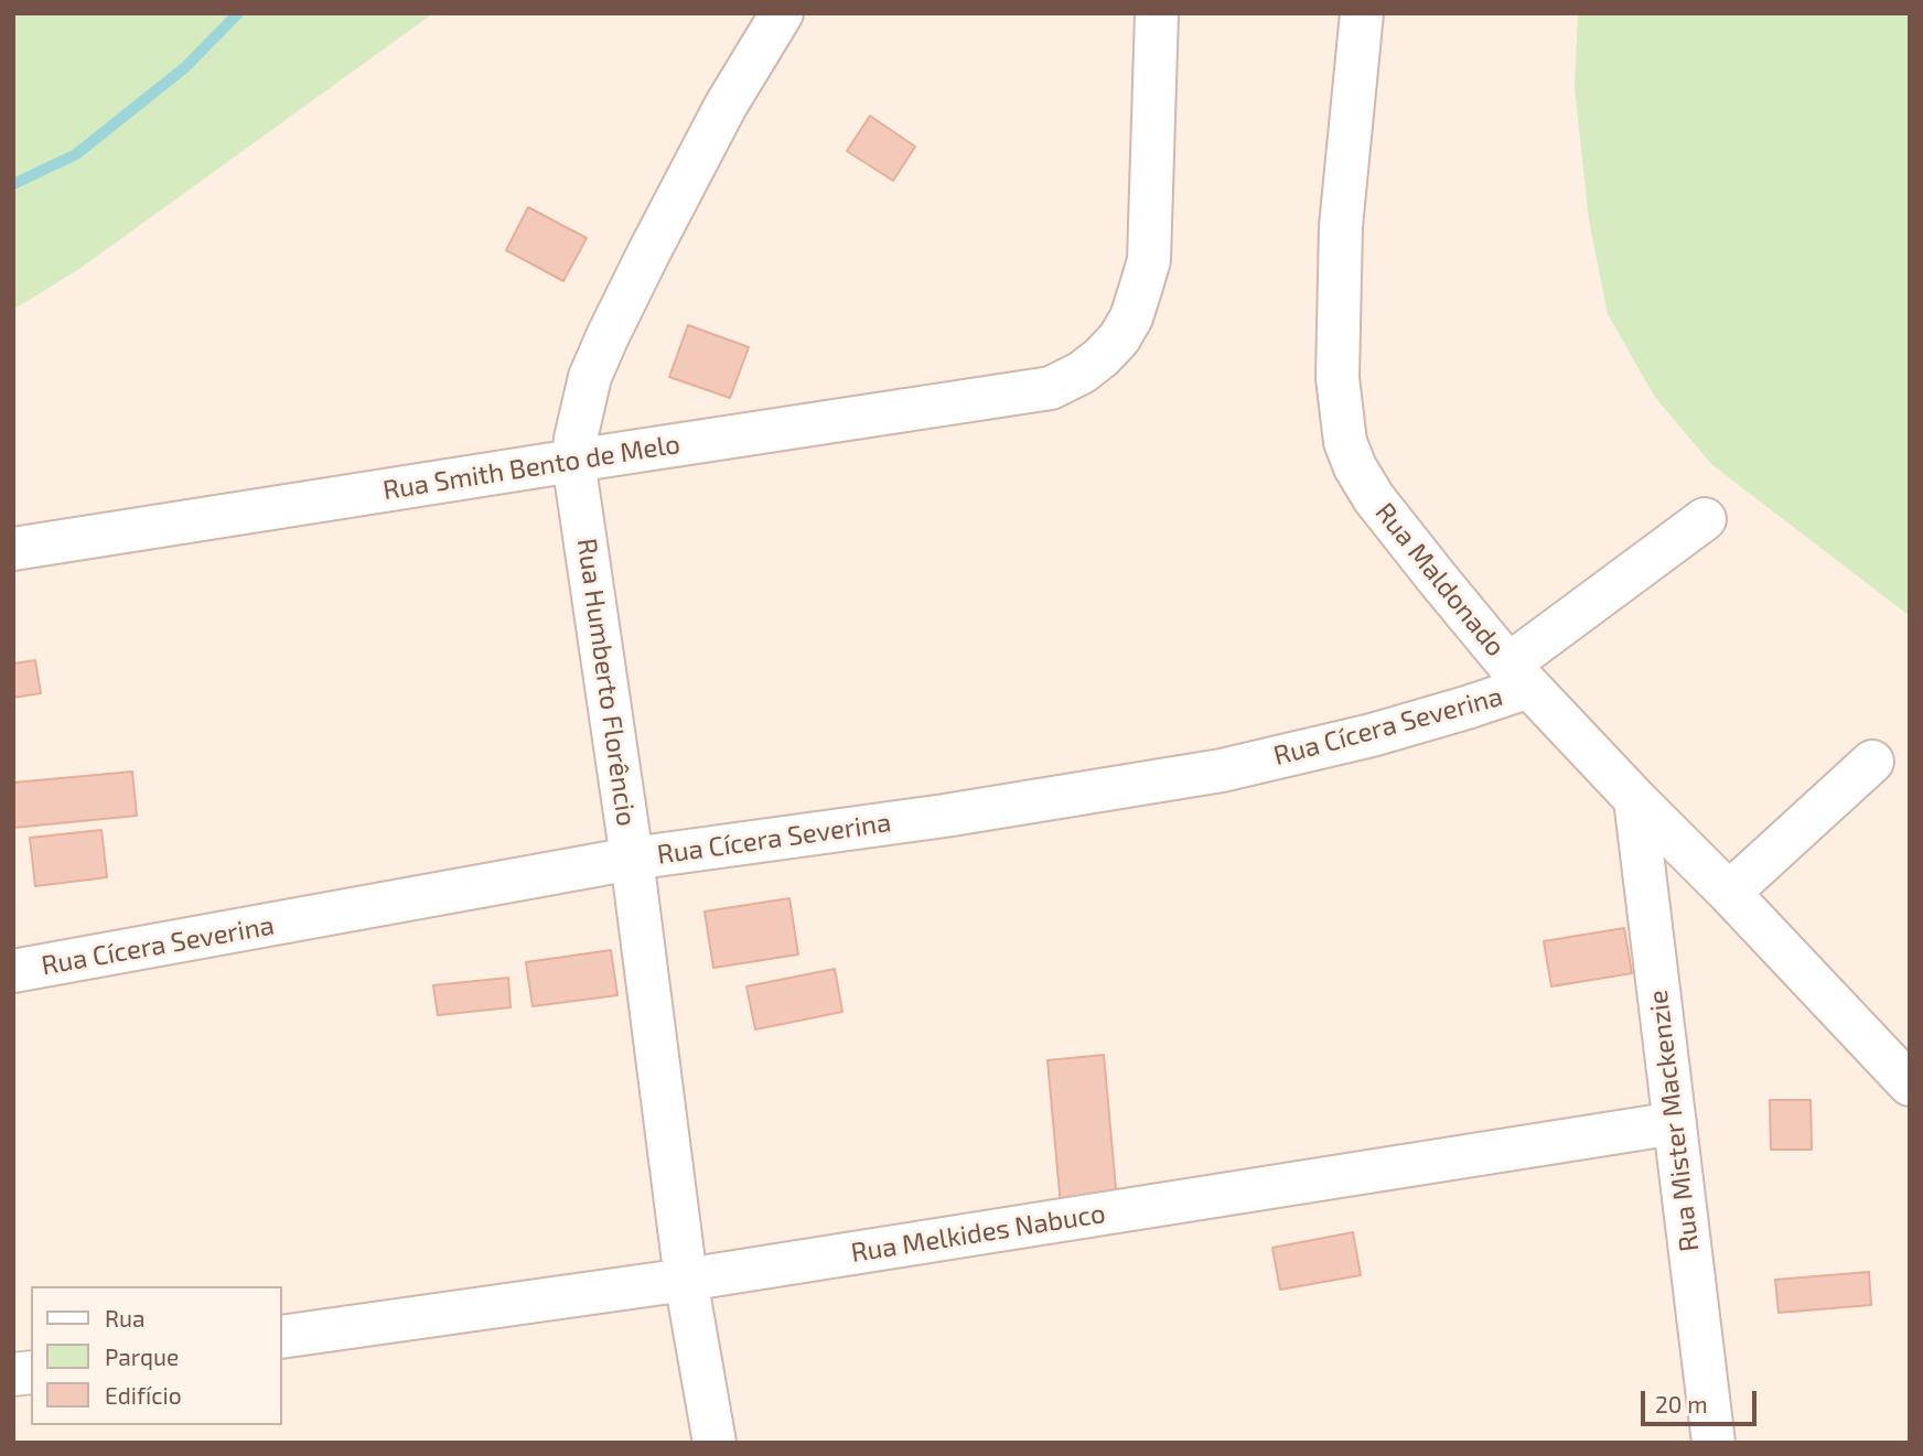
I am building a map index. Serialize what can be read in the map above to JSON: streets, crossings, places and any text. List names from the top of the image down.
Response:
{
  "streets": {
    "street": [
      "Rua Smith Bento de Melo",
      "Rua Maldonado",
      "Rua Humberto Florêncio",
      "Rua Cícera Severina",
      "Rua Mister Mackenzie",
      "Rua Melkides Nabuco"
    ]
  },
  "crossings": [
    ["Rua Smith Bento de Melo", "Rua Humberto Florêncio"],
    ["Rua Maldonado", "Rua Cícera Severina"],
    ["Rua Maldonado", "Rua Mister Mackenzie"],
    ["Rua Humberto Florêncio", "Rua Cícera Severina"],
    ["Rua Humberto Florêncio", "Rua Melkides Nabuco"],
    ["Rua Mister Mackenzie", "Rua Melkides Nabuco"]
  ],
  "legend": ["Rua", "Parque", "Edifício"],
  "scale_bar": "20 m"
}
